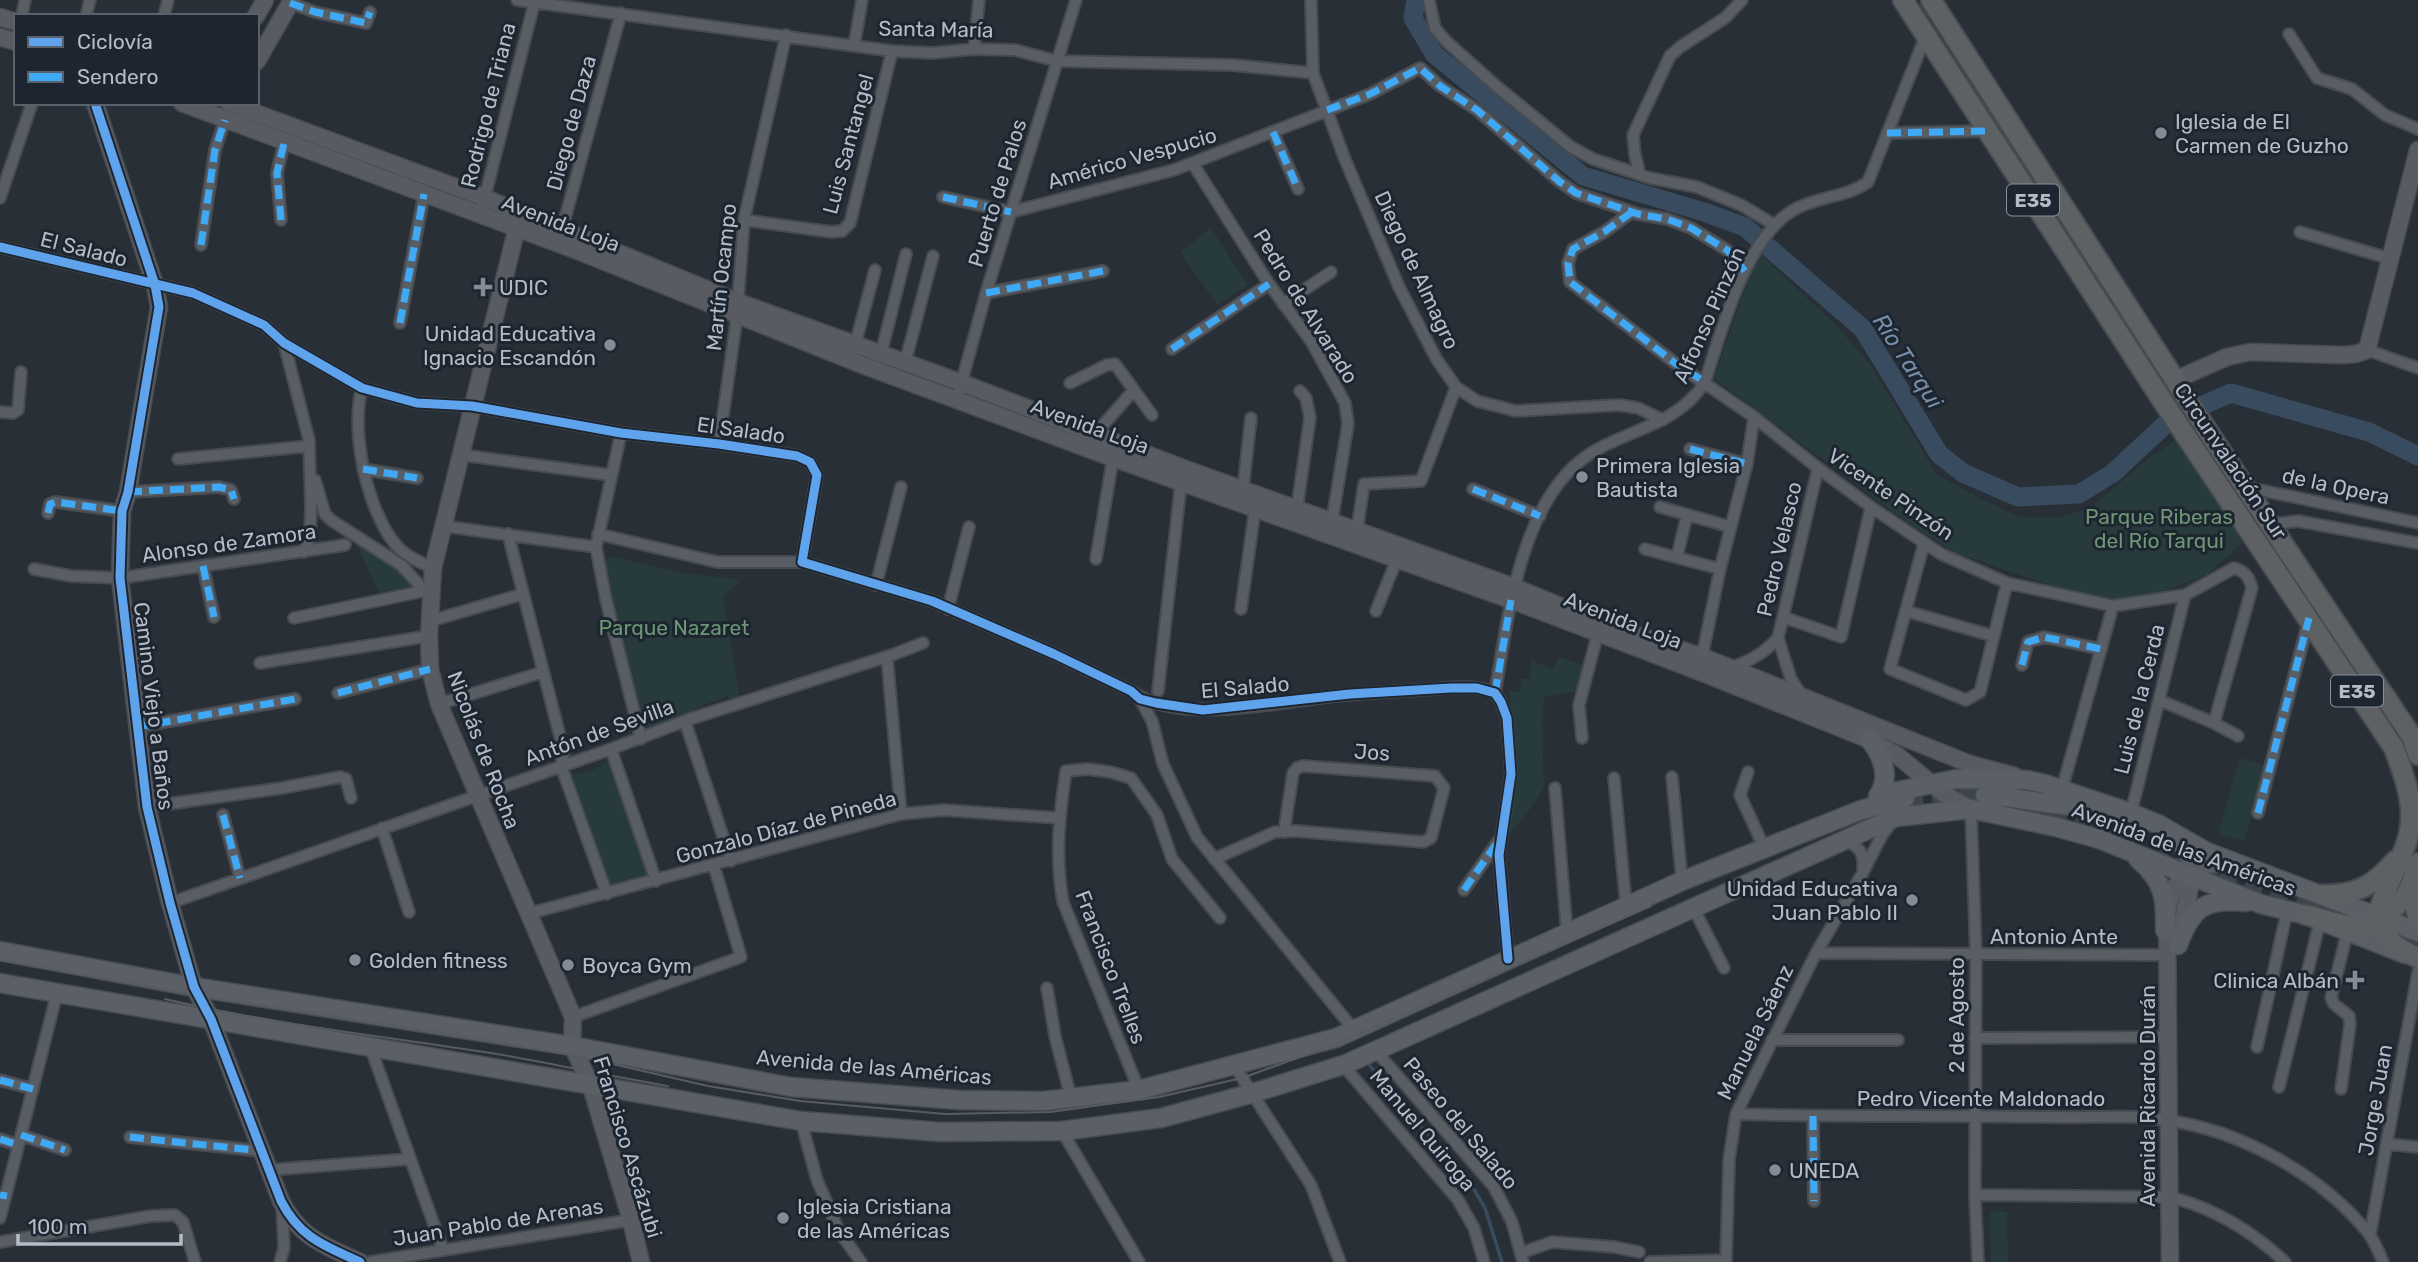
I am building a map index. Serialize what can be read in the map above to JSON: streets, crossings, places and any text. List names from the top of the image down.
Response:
{
  "streets": {
    "highway": ["E35", "Circunvalación Sur"],
    "main road": [
      "Avenida Loja",
      "Camino Viejo a Baños",
      "Nicolás de Rocha",
      "Avenida de las Américas",
      "Avenida Ricardo Durán",
      "Francisco Ascázubi"
    ],
    "street": [
      "Santa María",
      "Rodrigo de Triana",
      "Diego de Daza",
      "Luis Santangel",
      "Américo Vespucio",
      "Puerto de Palos",
      "El Salado",
      "Diego de Almagro",
      "Martín Ocampo",
      "Pedro de Alvarado",
      "Alfonso Pinzón",
      "de la Opera",
      "Vicente Pinzón",
      "Alonso de Zamora",
      "Pedro Velasco",
      "Luis de la Cerda",
      "Antón de Sevilla",
      "Jos",
      "Gonzalo Díaz de Pineda",
      "Antonio Ante",
      "Francisco Trelles",
      "2 de Agosto",
      "Manuela Sáenz",
      "Pedro Vicente Maldonado",
      "Jorge Juan",
      "Paseo del Salado",
      "Manuel Quiroga",
      "Juan Pablo de Arenas"
    ]
  },
  "crossings": [
    ["Santa María", "Rodrigo de Triana"],
    ["Santa María", "Diego de Daza"],
    ["Santa María", "Luis Santangel"],
    ["Santa María", "Puerto de Palos"],
    ["Santa María", "Diego de Almagro"],
    ["Santa María", "Martín Ocampo"],
    ["Rodrigo de Triana", "Avenida Loja"],
    ["Diego de Daza", "Avenida Loja"],
    ["Luis Santangel", "Martín Ocampo"],
    ["Américo Vespucio", "Puerto de Palos"],
    ["Américo Vespucio", "Diego de Almagro"],
    ["Américo Vespucio", "Pedro de Alvarado"],
    ["Américo Vespucio", "Vicente Pinzón"],
    ["Puerto de Palos", "Avenida Loja"],
    ["E35", "Circunvalación Sur"],
    ["Avenida Loja", "Martín Ocampo"],
    ["Avenida Loja", "Pedro de Alvarado"],
    ["Avenida Loja", "Alfonso Pinzón"],
    ["Avenida Loja", "Pedro Velasco"],
    ["Avenida Loja", "Nicolás de Rocha"],
    ["Avenida Loja", "Avenida de las Américas"],
    ["Avenida Loja", "2 de Agosto"],
    ["El Salado", "Martín Ocampo"],
    ["El Salado", "Alfonso Pinzón"],
    ["El Salado", "Camino Viejo a Baños"],
    ["El Salado", "Nicolás de Rocha"],
    ["Diego de Almagro", "Alfonso Pinzón"],
    ["Alfonso Pinzón", "Circunvalación Sur"],
    ["Alfonso Pinzón", "Vicente Pinzón"],
    ["Circunvalación Sur", "de la Opera"],
    ["Vicente Pinzón", "Pedro Velasco"],
    ["Vicente Pinzón", "Luis de la Cerda"],
    ["Alonso de Zamora", "Camino Viejo a Baños"],
    ["Alonso de Zamora", "Nicolás de Rocha"],
    ["Luis de la Cerda", "Avenida de las Américas"],
    ["Camino Viejo a Baños", "Antón de Sevilla"],
    ["Camino Viejo a Baños", "Avenida de las Américas"],
    ["Antón de Sevilla", "Nicolás de Rocha"],
    ["Nicolás de Rocha", "Gonzalo Díaz de Pineda"],
    ["Nicolás de Rocha", "Avenida de las Américas"],
    ["Nicolás de Rocha", "Francisco Ascázubi"],
    ["Gonzalo Díaz de Pineda", "Francisco Trelles"],
    ["Avenida de las Américas", "Francisco Trelles"],
    ["Avenida de las Américas", "2 de Agosto"],
    ["Avenida de las Américas", "Manuela Sáenz"],
    ["Avenida de las Américas", "Avenida Ricardo Durán"],
    ["Avenida de las Américas", "Paseo del Salado"],
    ["Avenida de las Américas", "Manuel Quiroga"],
    ["Avenida de las Américas", "Francisco Ascázubi"],
    ["Antonio Ante", "2 de Agosto"],
    ["Antonio Ante", "Manuela Sáenz"],
    ["Antonio Ante", "Avenida Ricardo Durán"],
    ["2 de Agosto", "Pedro Vicente Maldonado"],
    ["Manuela Sáenz", "Pedro Vicente Maldonado"],
    ["Avenida Ricardo Durán", "Pedro Vicente Maldonado"],
    ["Pedro Vicente Maldonado", "Jorge Juan"],
    ["Francisco Ascázubi", "Juan Pablo de Arenas"]
  ],
  "water": ["Río Tarqui"],
  "parks": ["Parque Riberas del Río Tarqui", "Parque Nazaret"],
  "places": {
    "other": [
      "Iglesia de El Carmen de Guzho",
      "Unidad Educativa Ignacio Escandón",
      "Primera Iglesia Bautista",
      "Unidad Educativa Juan Pablo II",
      "Golden fitness",
      "Boyca Gym",
      "UNEDA",
      "Iglesia Cristiana de las Américas"
    ],
    "health": ["UDIC", "Clinica Albán"]
  },
  "legend": ["Ciclovía", "Sendero"],
  "scale_bar": "100 m"
}
